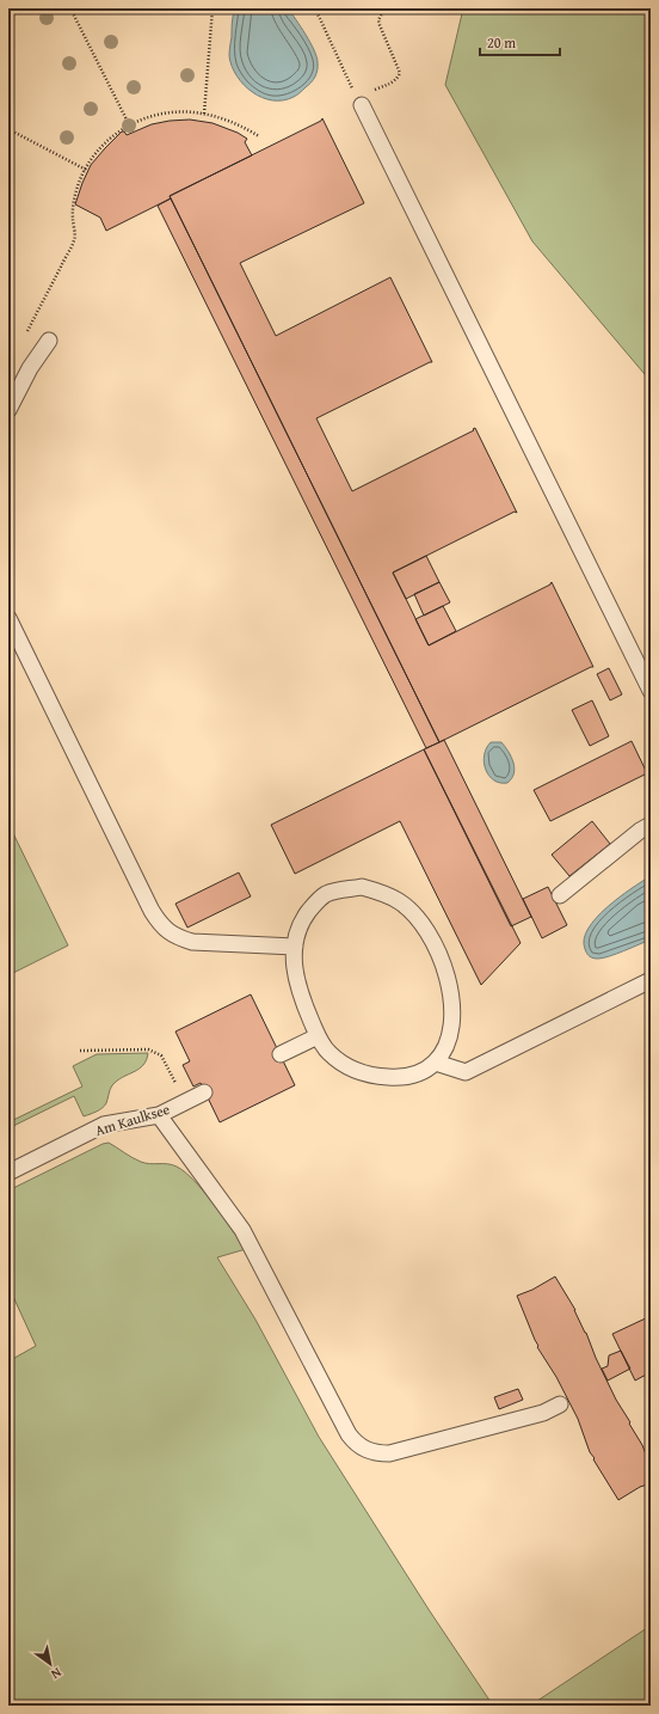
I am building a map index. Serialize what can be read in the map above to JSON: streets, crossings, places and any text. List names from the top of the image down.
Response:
{
  "streets": {
    "lane": ["Am Kaulksee"]
  },
  "scale_bar": "20 m",
  "north": "bottom right"
}
